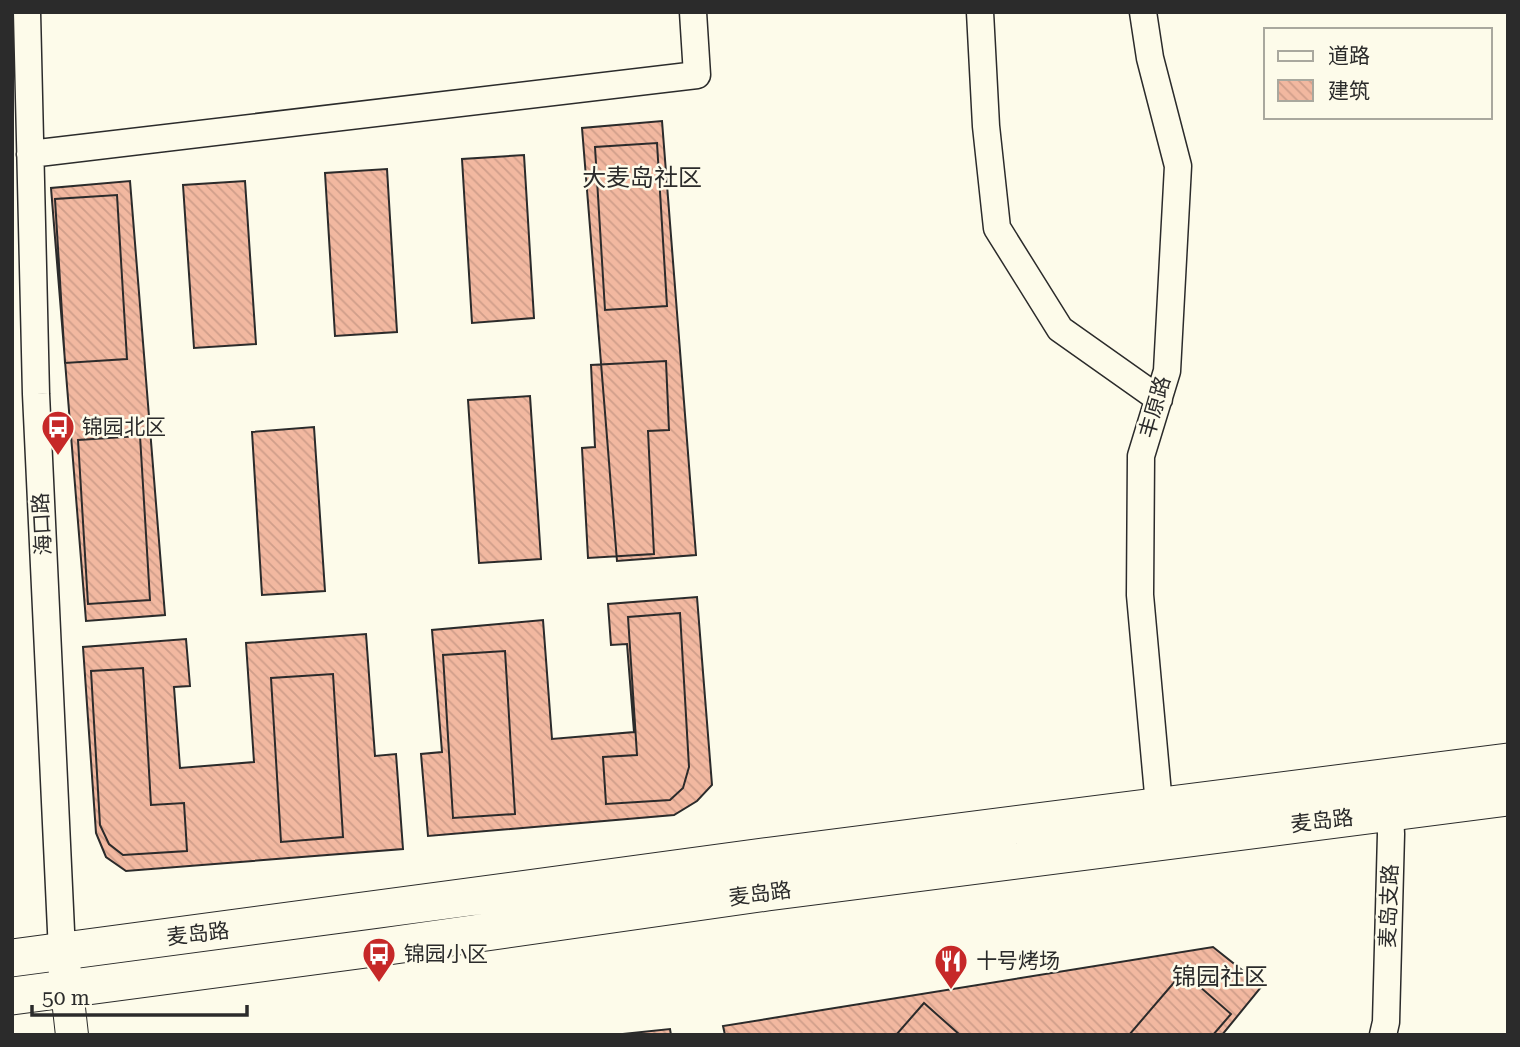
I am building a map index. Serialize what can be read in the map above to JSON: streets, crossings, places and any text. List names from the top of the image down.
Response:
{
  "streets": {
    "main road": ["麦岛路"],
    "street": ["丰原路", "海口路", "麦岛支路"]
  },
  "crossings": [
    ["丰原路", "麦岛路"],
    ["海口路", "麦岛路"],
    ["麦岛路", "麦岛支路"]
  ],
  "districts": ["大麦岛社区", "锦园社区"],
  "places": {
    "bus stop": ["锦园北区", "锦园小区"],
    "restaurant": ["十号烤场"]
  },
  "legend": ["道路", "建筑"],
  "scale_bar": "50 m"
}
